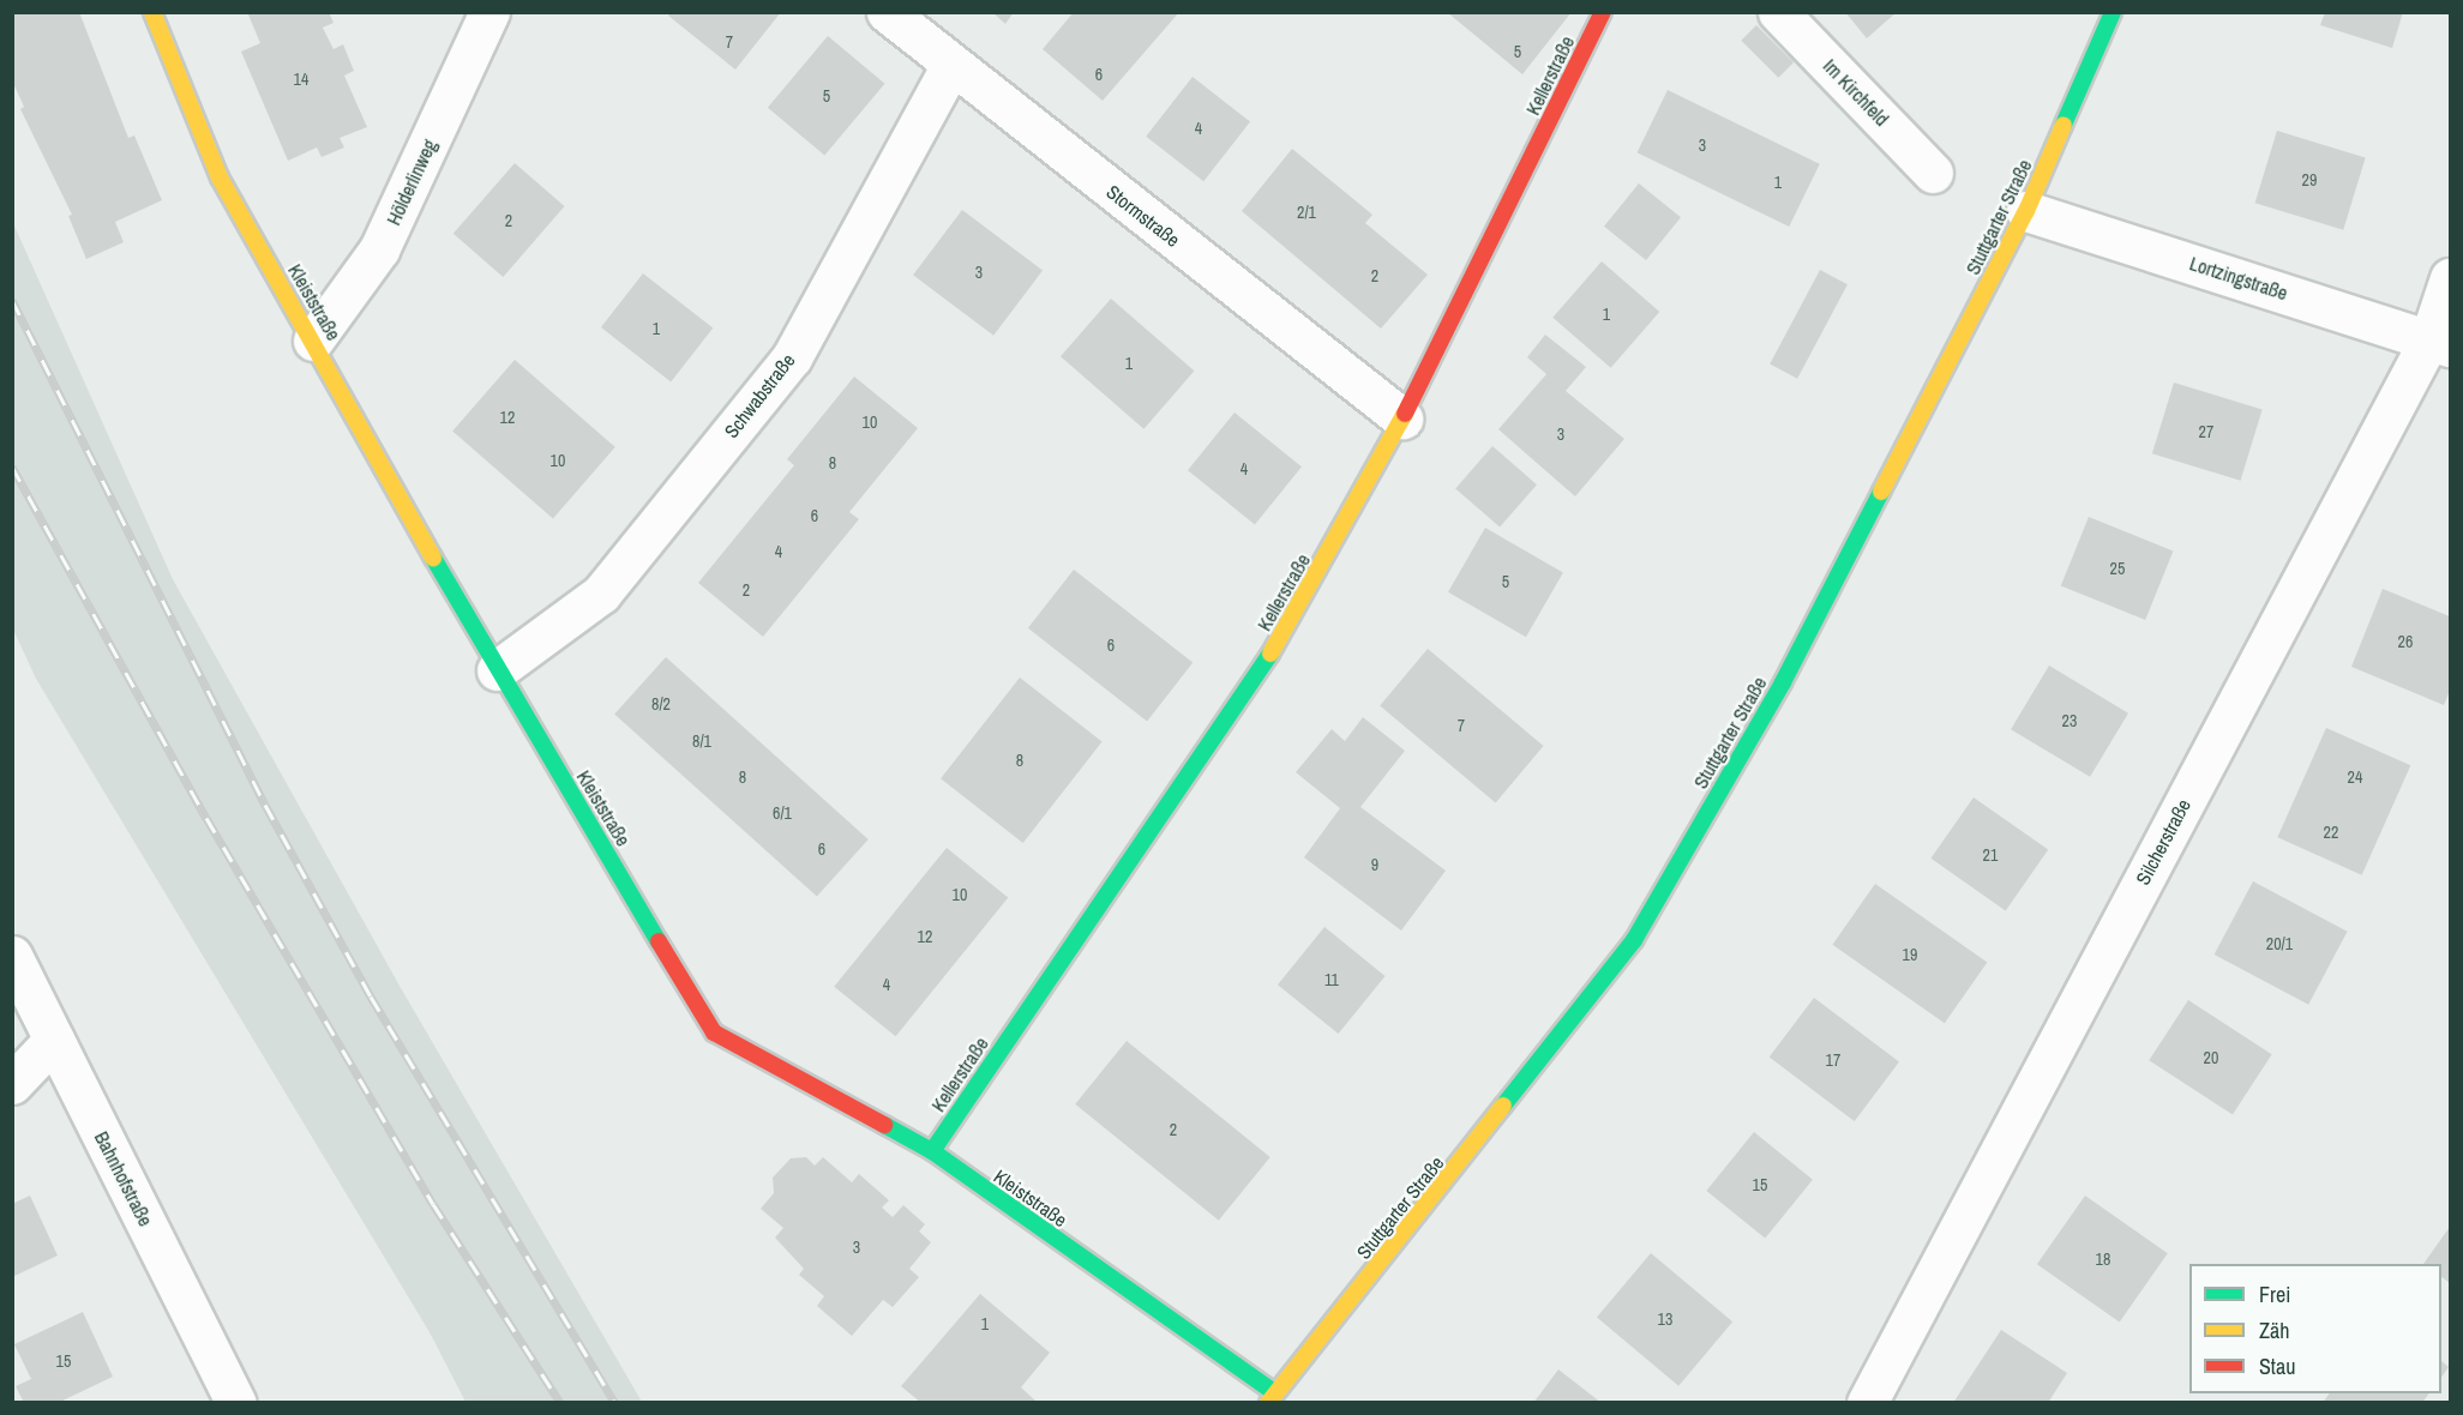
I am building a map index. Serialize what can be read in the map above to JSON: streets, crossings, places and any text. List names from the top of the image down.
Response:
{
  "streets": {
    "street": [
      "Kellerstraße",
      "Im Kirchfeld",
      "Hölderlinweg",
      "Stormstraße",
      "Stuttgarter Straße",
      "Lortzingstraße",
      "Kleiststraße",
      "Schwabstraße",
      "Silcherstraße",
      "Bahnhofstraße"
    ]
  },
  "crossings": [
    ["Kellerstraße", "Stormstraße"],
    ["Kellerstraße", "Kleiststraße"],
    ["Hölderlinweg", "Kleiststraße"],
    ["Stormstraße", "Schwabstraße"],
    ["Stuttgarter Straße", "Lortzingstraße"],
    ["Stuttgarter Straße", "Kleiststraße"],
    ["Lortzingstraße", "Silcherstraße"],
    ["Kleiststraße", "Schwabstraße"]
  ],
  "house_numbers": [
    "7",
    "5",
    "6",
    "14",
    "5",
    "4",
    "3",
    "29",
    "1",
    "2/1",
    "2",
    "3",
    "2",
    "1",
    "1",
    "1",
    "12",
    "10",
    "27",
    "3",
    "10",
    "8",
    "4",
    "6",
    "4",
    "25",
    "5",
    "2",
    "26",
    "6",
    "8/2",
    "23",
    "7",
    "8/1",
    "8",
    "8",
    "24",
    "6/1",
    "22",
    "6",
    "21",
    "9",
    "10",
    "12",
    "20/1",
    "19",
    "11",
    "4",
    "20",
    "17",
    "2",
    "15",
    "3",
    "18",
    "13",
    "1",
    "15"
  ],
  "legend": ["Frei", "Zäh", "Stau"]
}
